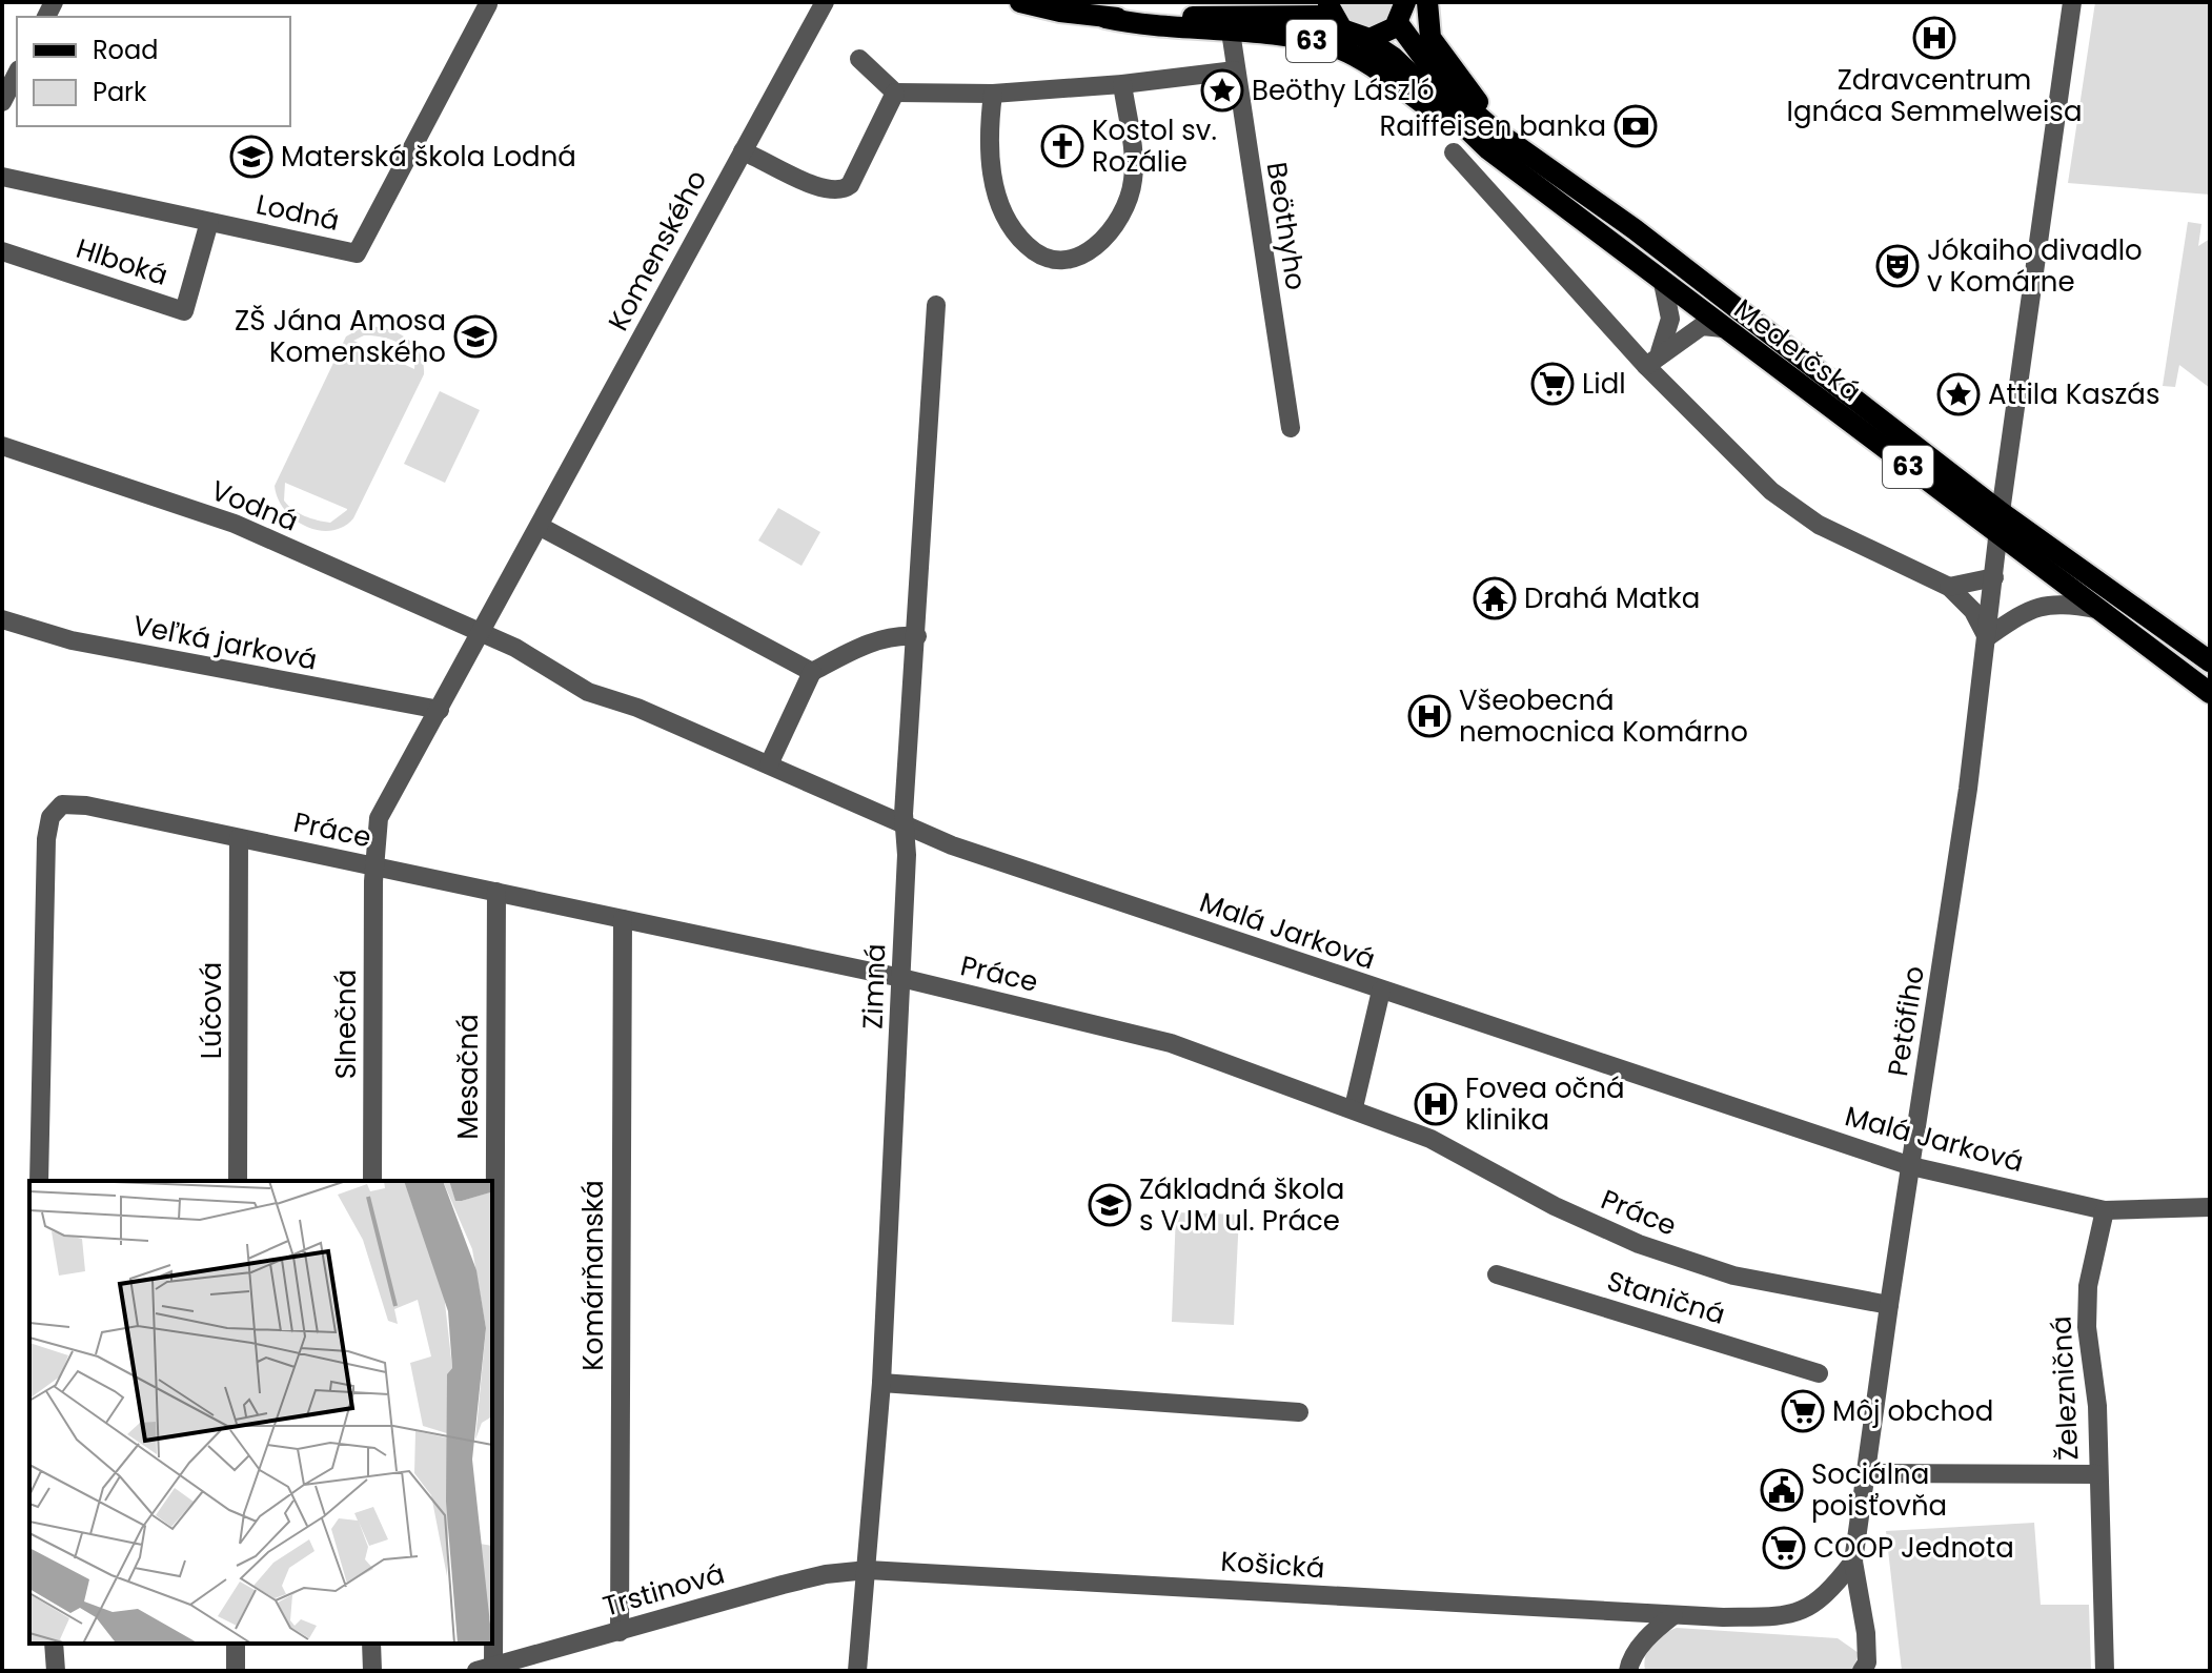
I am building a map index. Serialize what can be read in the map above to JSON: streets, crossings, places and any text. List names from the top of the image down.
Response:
{
  "streets": {
    "main road": ["63", "Mederčská"],
    "street": [
      "Lodná",
      "Beöthyho",
      "Komenského",
      "Hlboká",
      "Vodná",
      "Veľká jarková",
      "Práce",
      "Malá Jarková",
      "Zimná",
      "Lúčová",
      "Petöfiho",
      "Slnečná",
      "Mesačná",
      "Komárňanská",
      "Staničná",
      "Železničná",
      "Košická",
      "Trstinová"
    ]
  },
  "crossings": [
    ["63", "Beöthyho"],
    ["63", "Mederčská"],
    ["Lodná", "Hlboká"],
    ["Komenského", "Vodná"],
    ["Komenského", "Veľká jarková"],
    ["Komenského", "Práce"],
    ["Komenského", "Malá Jarková"],
    ["Komenského", "Slnečná"],
    ["Mederčská", "Petöfiho"],
    ["Vodná", "Malá Jarková"],
    ["Práce", "Zimná"],
    ["Práce", "Lúčová"],
    ["Práce", "Petöfiho"],
    ["Práce", "Slnečná"],
    ["Práce", "Mesačná"],
    ["Práce", "Komárňanská"],
    ["Malá Jarková", "Zimná"],
    ["Malá Jarková", "Petöfiho"],
    ["Malá Jarková", "Železničná"],
    ["Zimná", "Košická"],
    ["Zimná", "Trstinová"],
    ["Mesačná", "Trstinová"],
    ["Komárňanská", "Trstinová"],
    ["Košická", "Trstinová"]
  ],
  "places": {
    "hospital": ["Zdravcentrum Ignáca Semmelweisa", "Všeobecná nemocnica Komárno", "Fovea očná klinika"],
    "place": ["Beöthy László", "Attila Kaszás"],
    "bank": ["Raiffeisen banka"],
    "church": ["Kostol sv. Rozálie"],
    "school or university": ["Materská škola Lodná", "ZŠ Jána Amosa Komenského", "Základná škola s VJM ul. Práce"],
    "theatre": ["Jókaiho divadlo v Komárne"],
    "supermarket": ["Lidl", "Môj obchod", "COOP Jednota"],
    "temple": ["Drahá Matka"],
    "public building": ["Sociálna poisťovňa"]
  },
  "legend": ["Road", "Park"]
}
